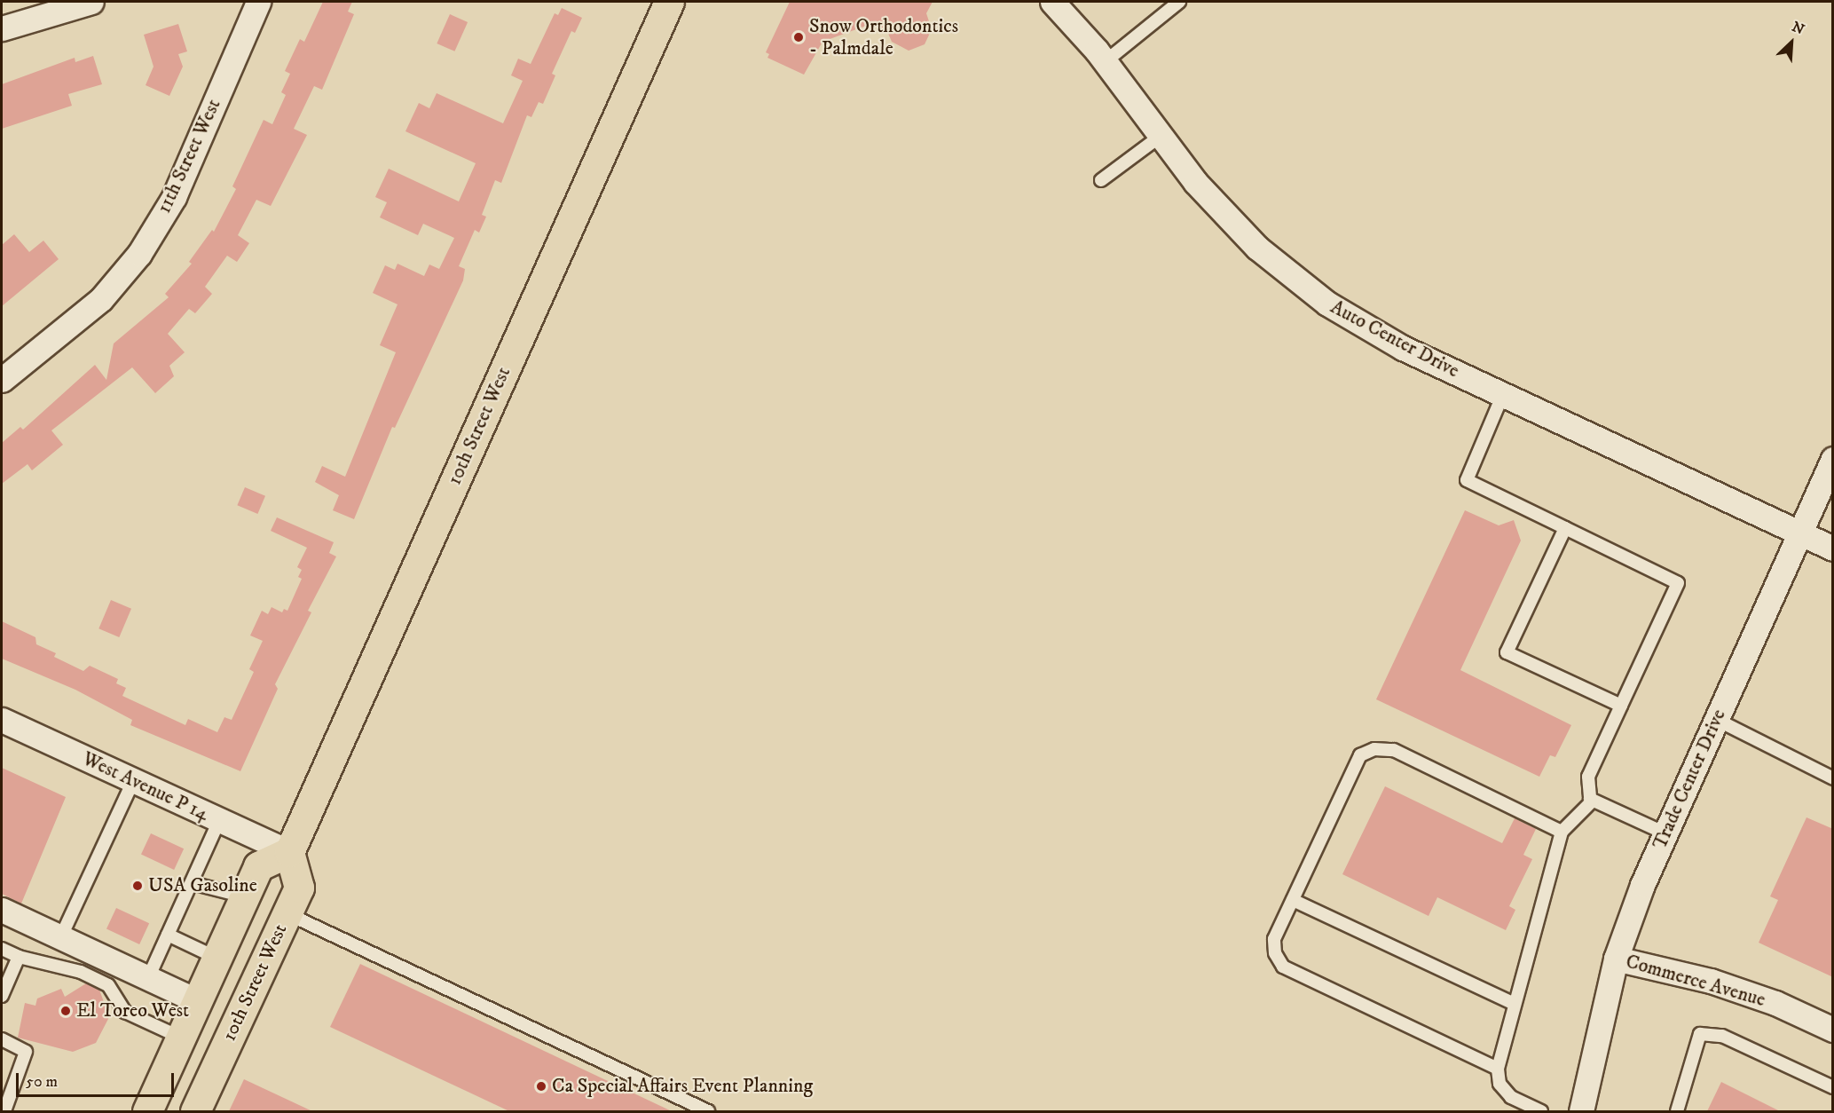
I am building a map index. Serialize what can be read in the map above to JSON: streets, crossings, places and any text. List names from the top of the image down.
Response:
{
  "streets": {
    "main road": ["10th Street West"],
    "street": [
      "11th Street West",
      "Auto Center Drive",
      "Trade Center Drive",
      "West Avenue P 14",
      "Commerce Avenue"
    ]
  },
  "crossings": [
    ["Auto Center Drive", "Trade Center Drive"],
    ["10th Street West", "West Avenue P 14"],
    ["Trade Center Drive", "Commerce Avenue"]
  ],
  "places": [
    "Snow Orthodontics - Palmdale",
    "USA Gasoline",
    "El Toreo West",
    "Ca Special Affairs Event Planning"
  ],
  "scale_bar": "50 m",
  "north": "top right"
}
